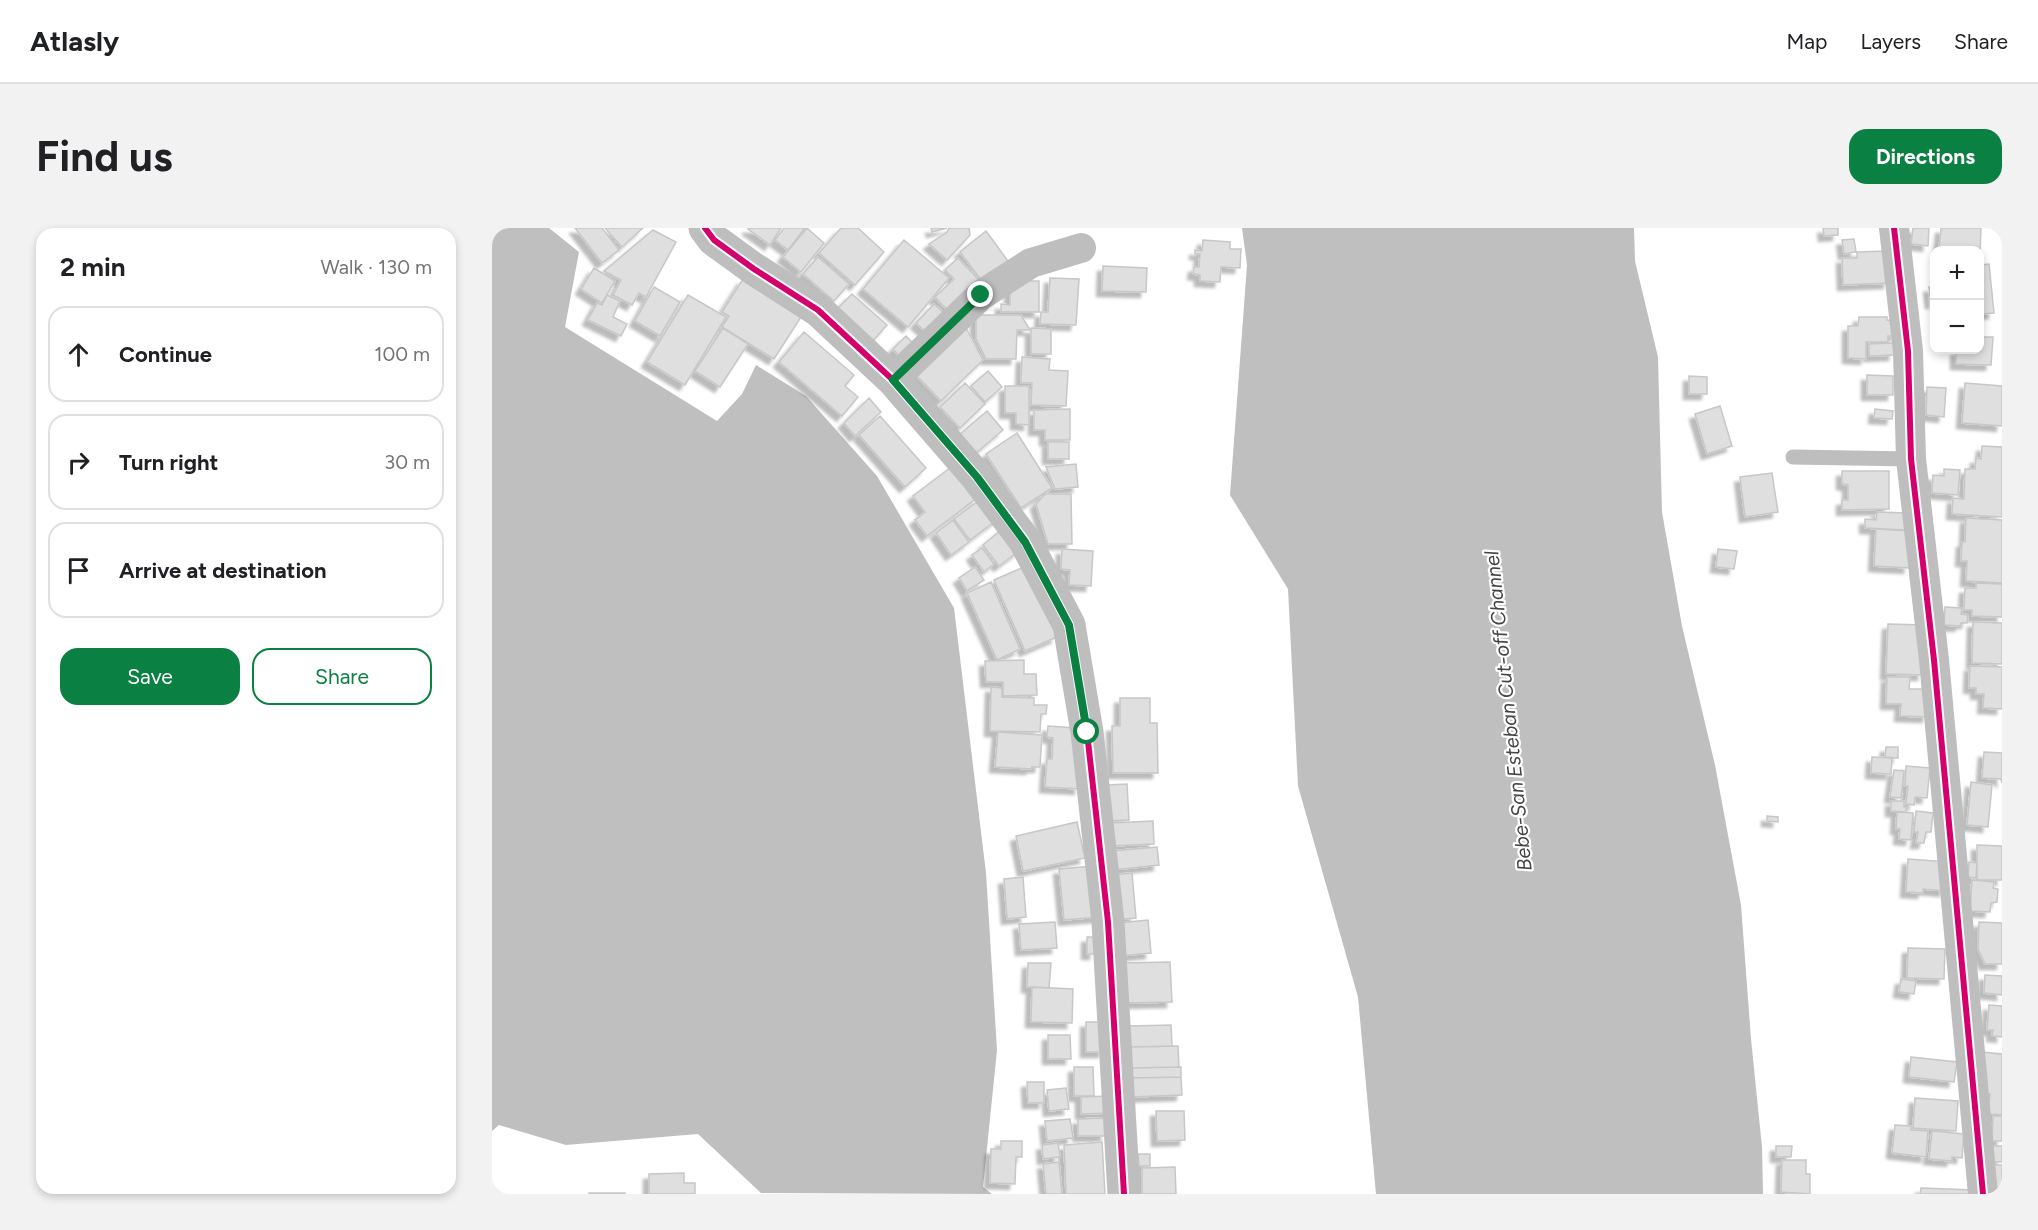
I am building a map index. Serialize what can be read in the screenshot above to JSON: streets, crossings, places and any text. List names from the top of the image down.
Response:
{
  "water": ["Bebe-San Esteban Cut-off Channel"],
  "page": {
    "header": "Atlasly",
    "nav": ["Map", "Layers", "Share"],
    "buttons": [
      "Directions",
      ["Save", "Share"]
    ],
    "title": "Find us",
    "heading": ["2 min", "Walk · 130 m"],
    "map_buttons": ["+", "−"],
    "list": [
      ["Continue", "100 m"],
      ["Turn right", "30 m"],
      "Arrive at destination"
    ]
  }
}
